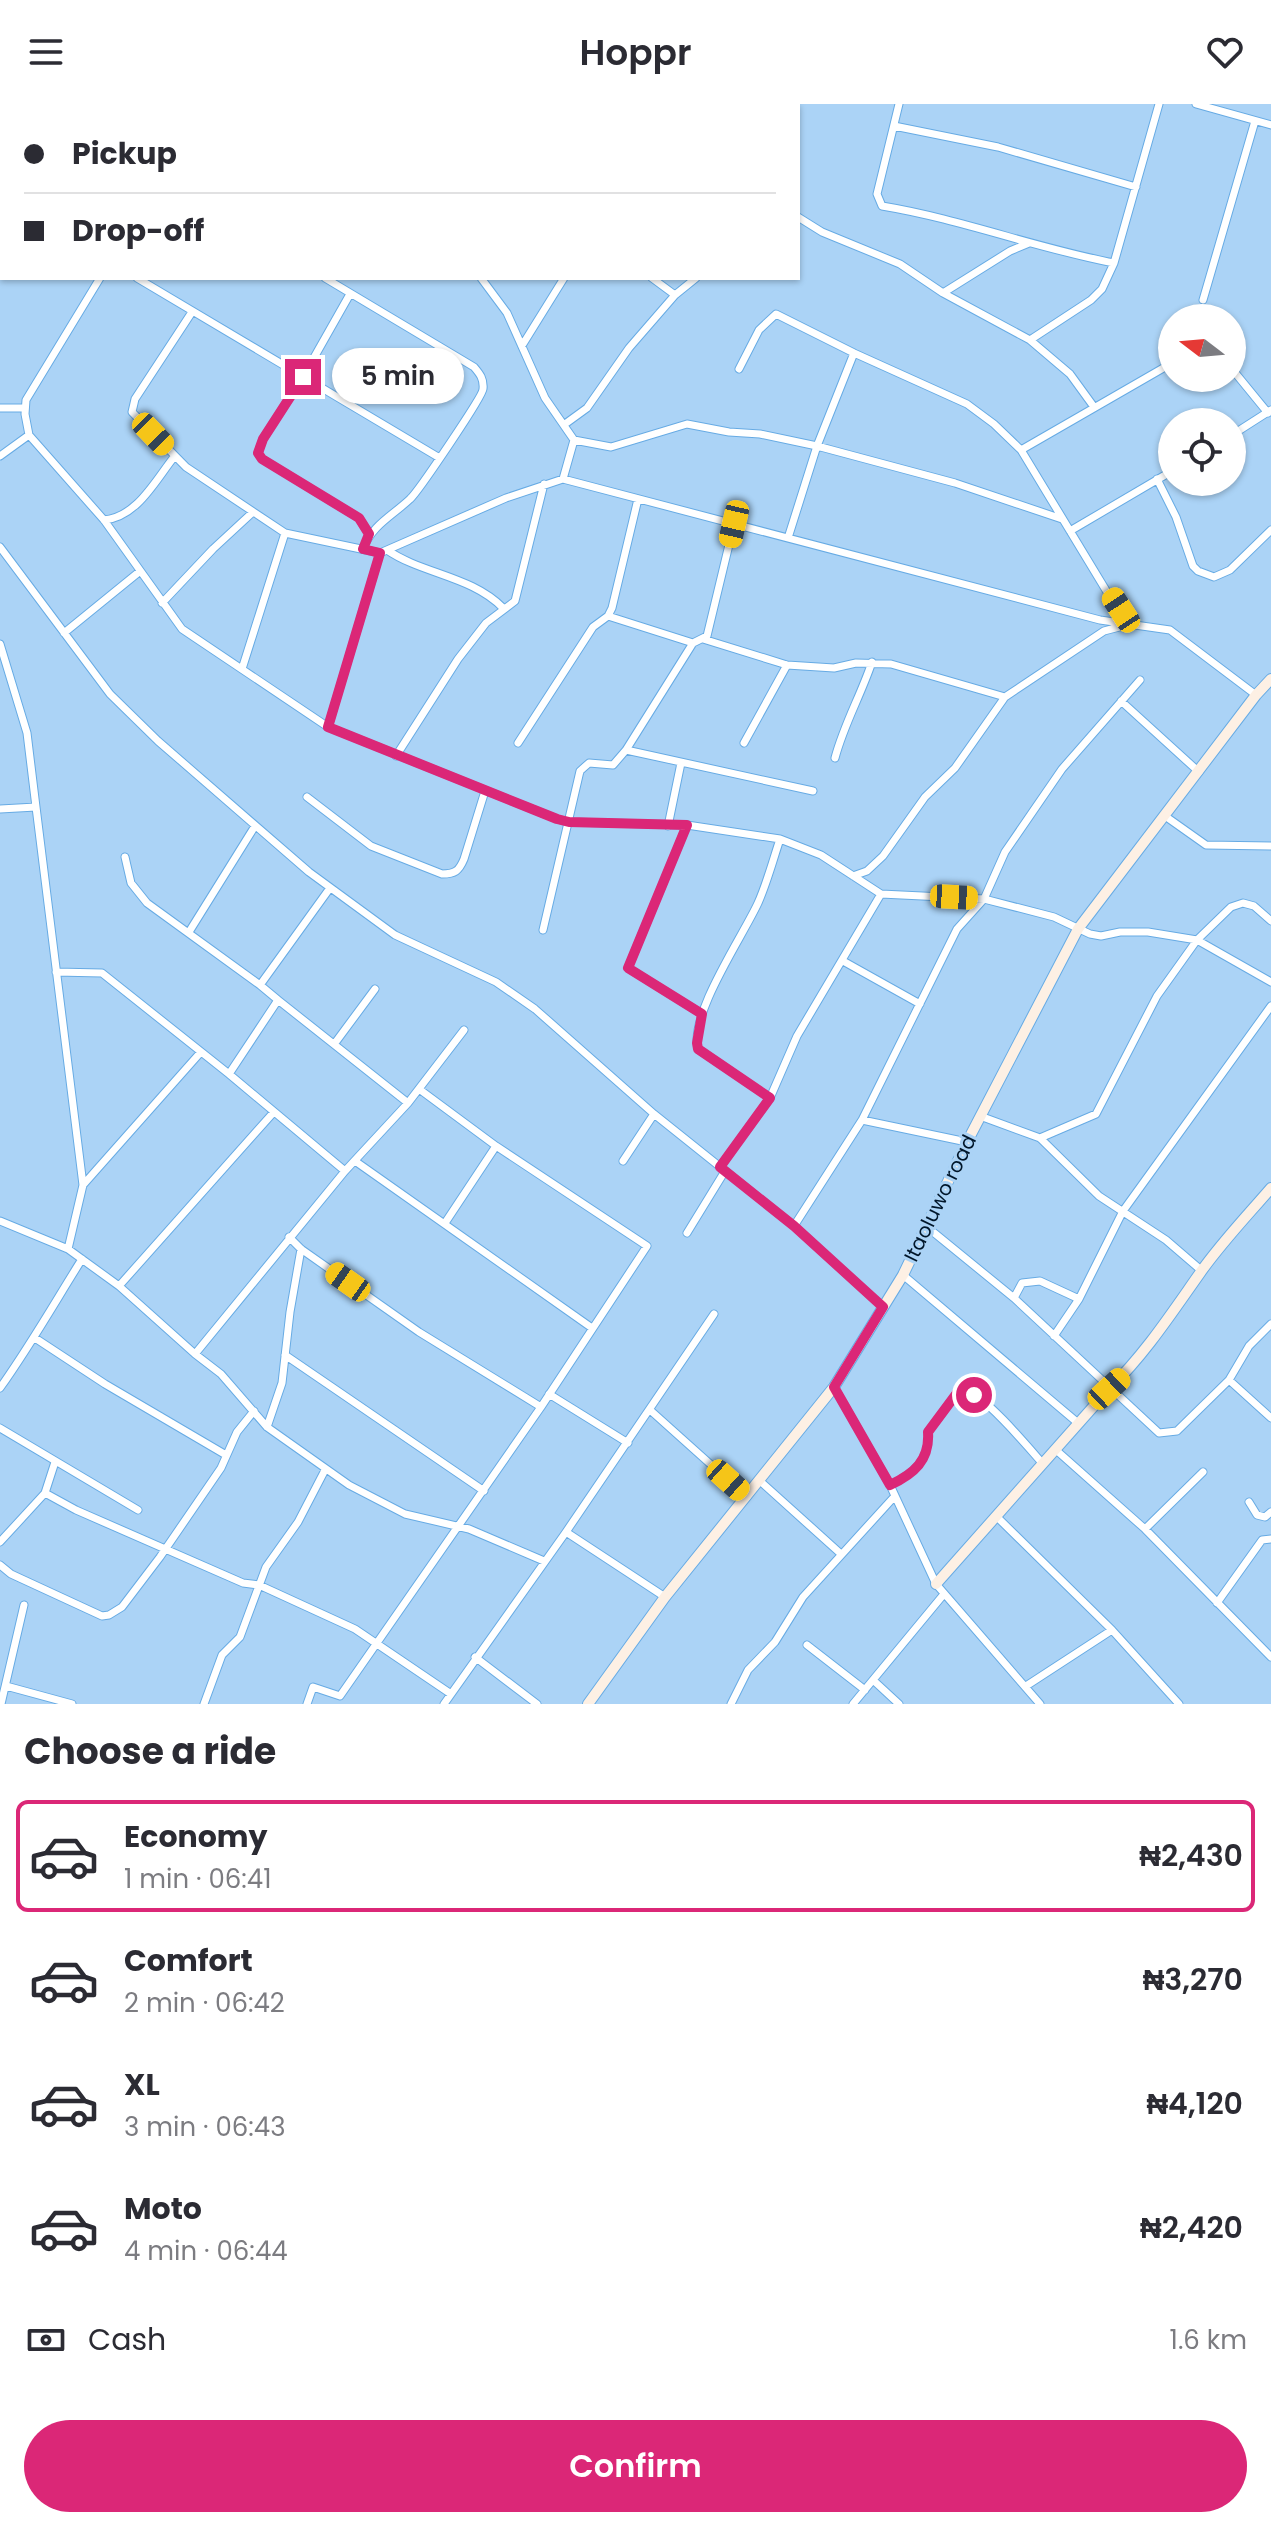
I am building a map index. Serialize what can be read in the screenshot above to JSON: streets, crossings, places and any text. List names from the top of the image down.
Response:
{
  "streets": {
    "street": ["Itaoluwo road"]
  },
  "north": "left",
  "page": {
    "header": "Hoppr",
    "banner": ["Pickup", "Drop-off"],
    "bubble": "5 min",
    "heading": "Choose a ride",
    "list": [
      {
        "name": "Economy",
        "note": "1 min · 06:41",
        "value": "₦2,430"
      },
      {
        "name": "Comfort",
        "note": "2 min · 06:42",
        "value": "₦3,270"
      },
      {
        "name": "XL",
        "note": "3 min · 06:43",
        "value": "₦4,120"
      },
      {
        "name": "Moto",
        "note": "4 min · 06:44",
        "value": "₦2,420"
      }
    ],
    "pay": ["Cash", "1.6 km"],
    "buttons": "Confirm"
  }
}
